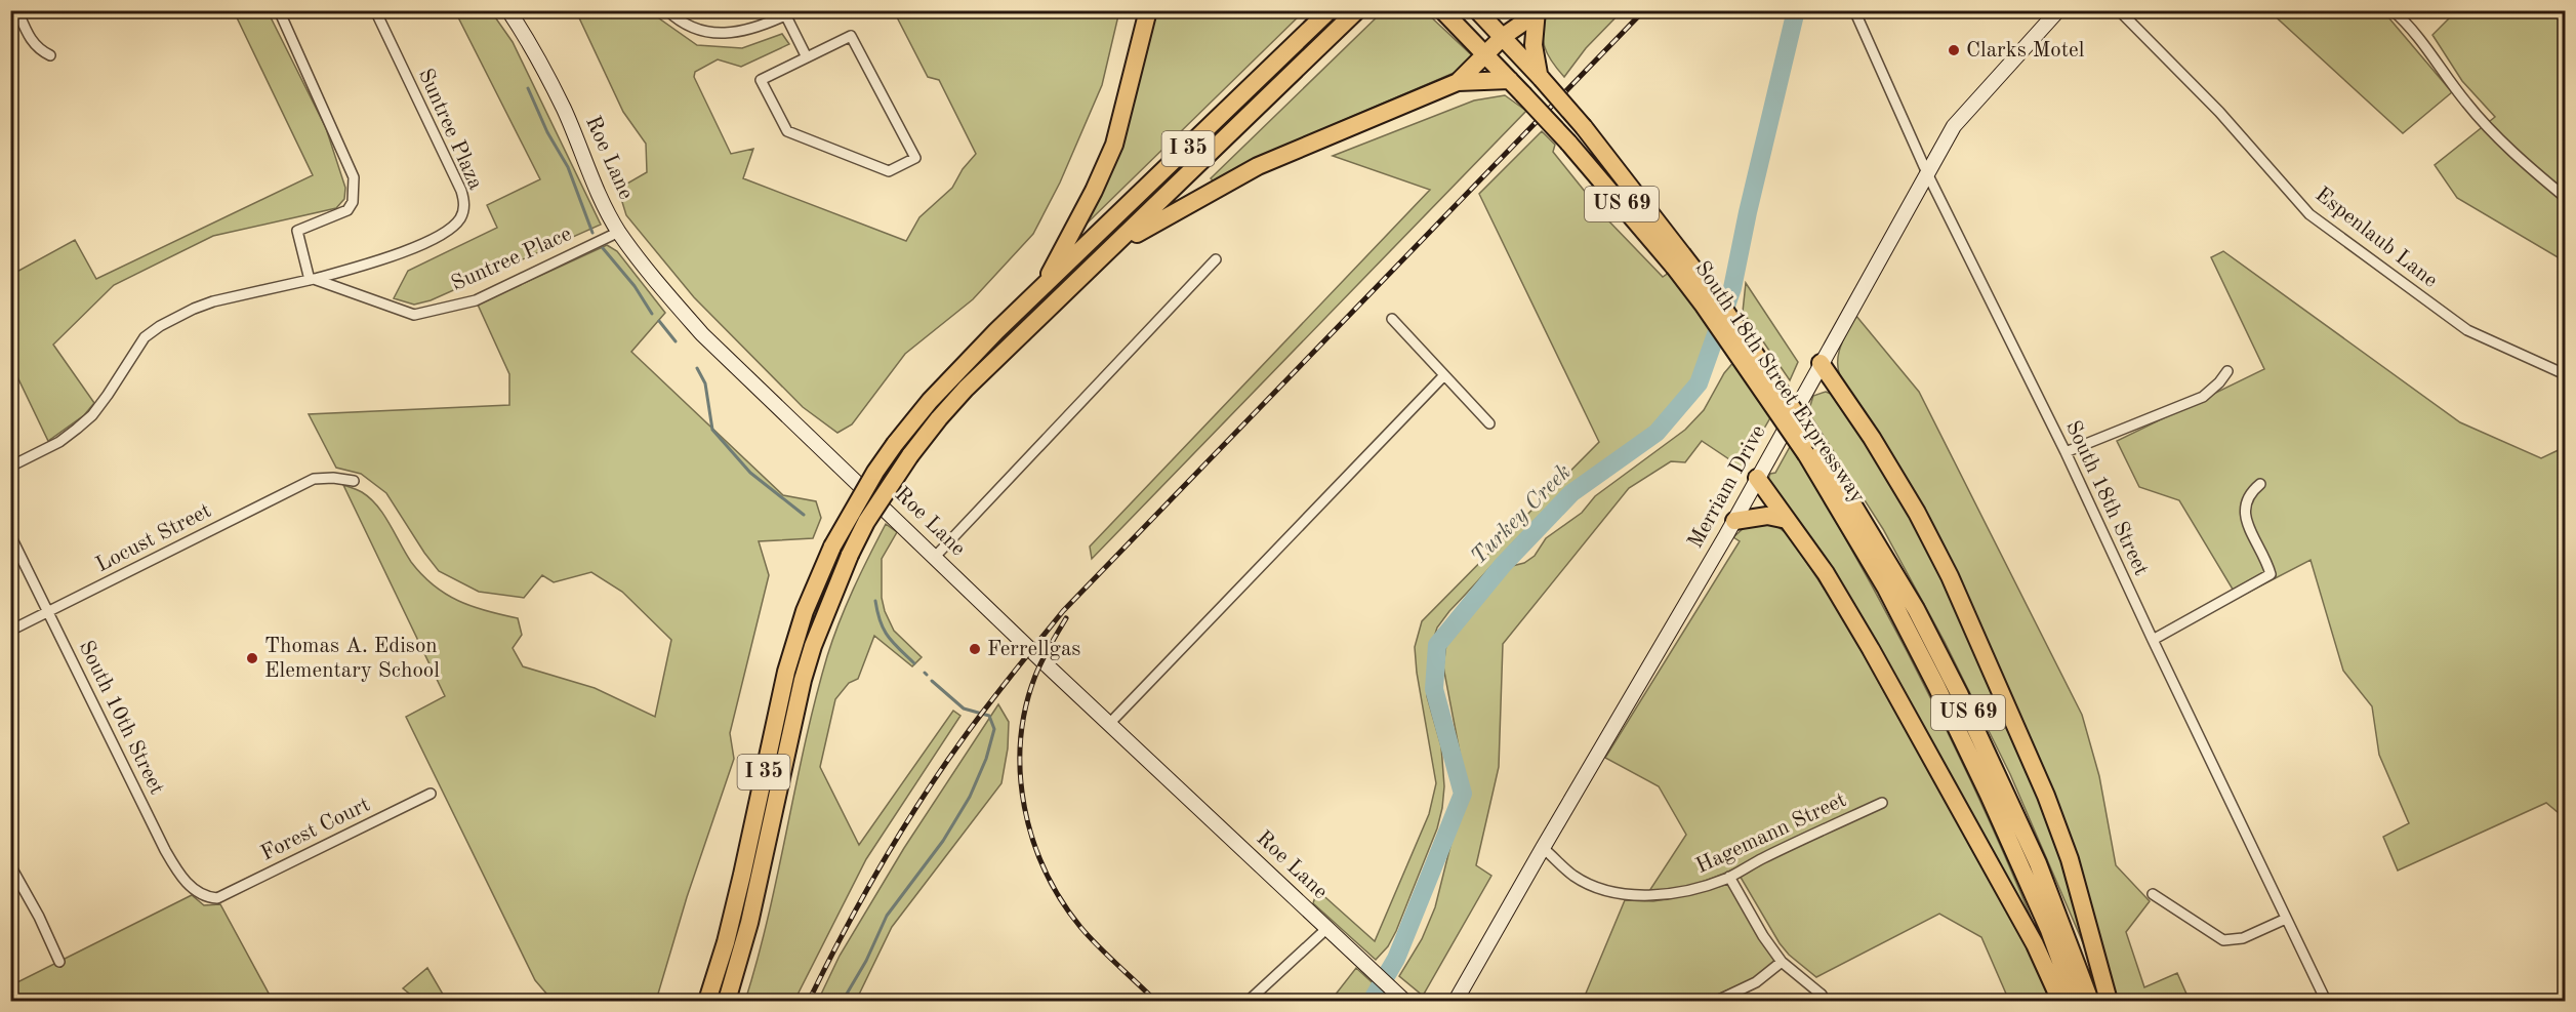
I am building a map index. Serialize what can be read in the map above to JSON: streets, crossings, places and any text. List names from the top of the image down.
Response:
{
  "streets": {
    "highway": ["I 35", "US 69", "South 18th Street Expressway"],
    "street": [
      "Suntree Plaza",
      "Roe Lane",
      "Espenlaub Lane",
      "Suntree Place",
      "Merriam Drive",
      "South 18th Street",
      "Locust Street",
      "South 10th Street",
      "Forest Court",
      "Hagemann Street"
    ]
  },
  "crossings": [
    ["Suntree Plaza", "Suntree Place"],
    ["Roe Lane", "Suntree Place"],
    ["Merriam Drive", "South 18th Street"],
    ["Merriam Drive", "Hagemann Street"],
    ["Locust Street", "South 10th Street"],
    ["South 10th Street", "Forest Court"]
  ],
  "water": ["Turkey Creek"],
  "places": ["Clarks Motel", "Ferrellgas", "Thomas A. Edison Elementary School"]
}
